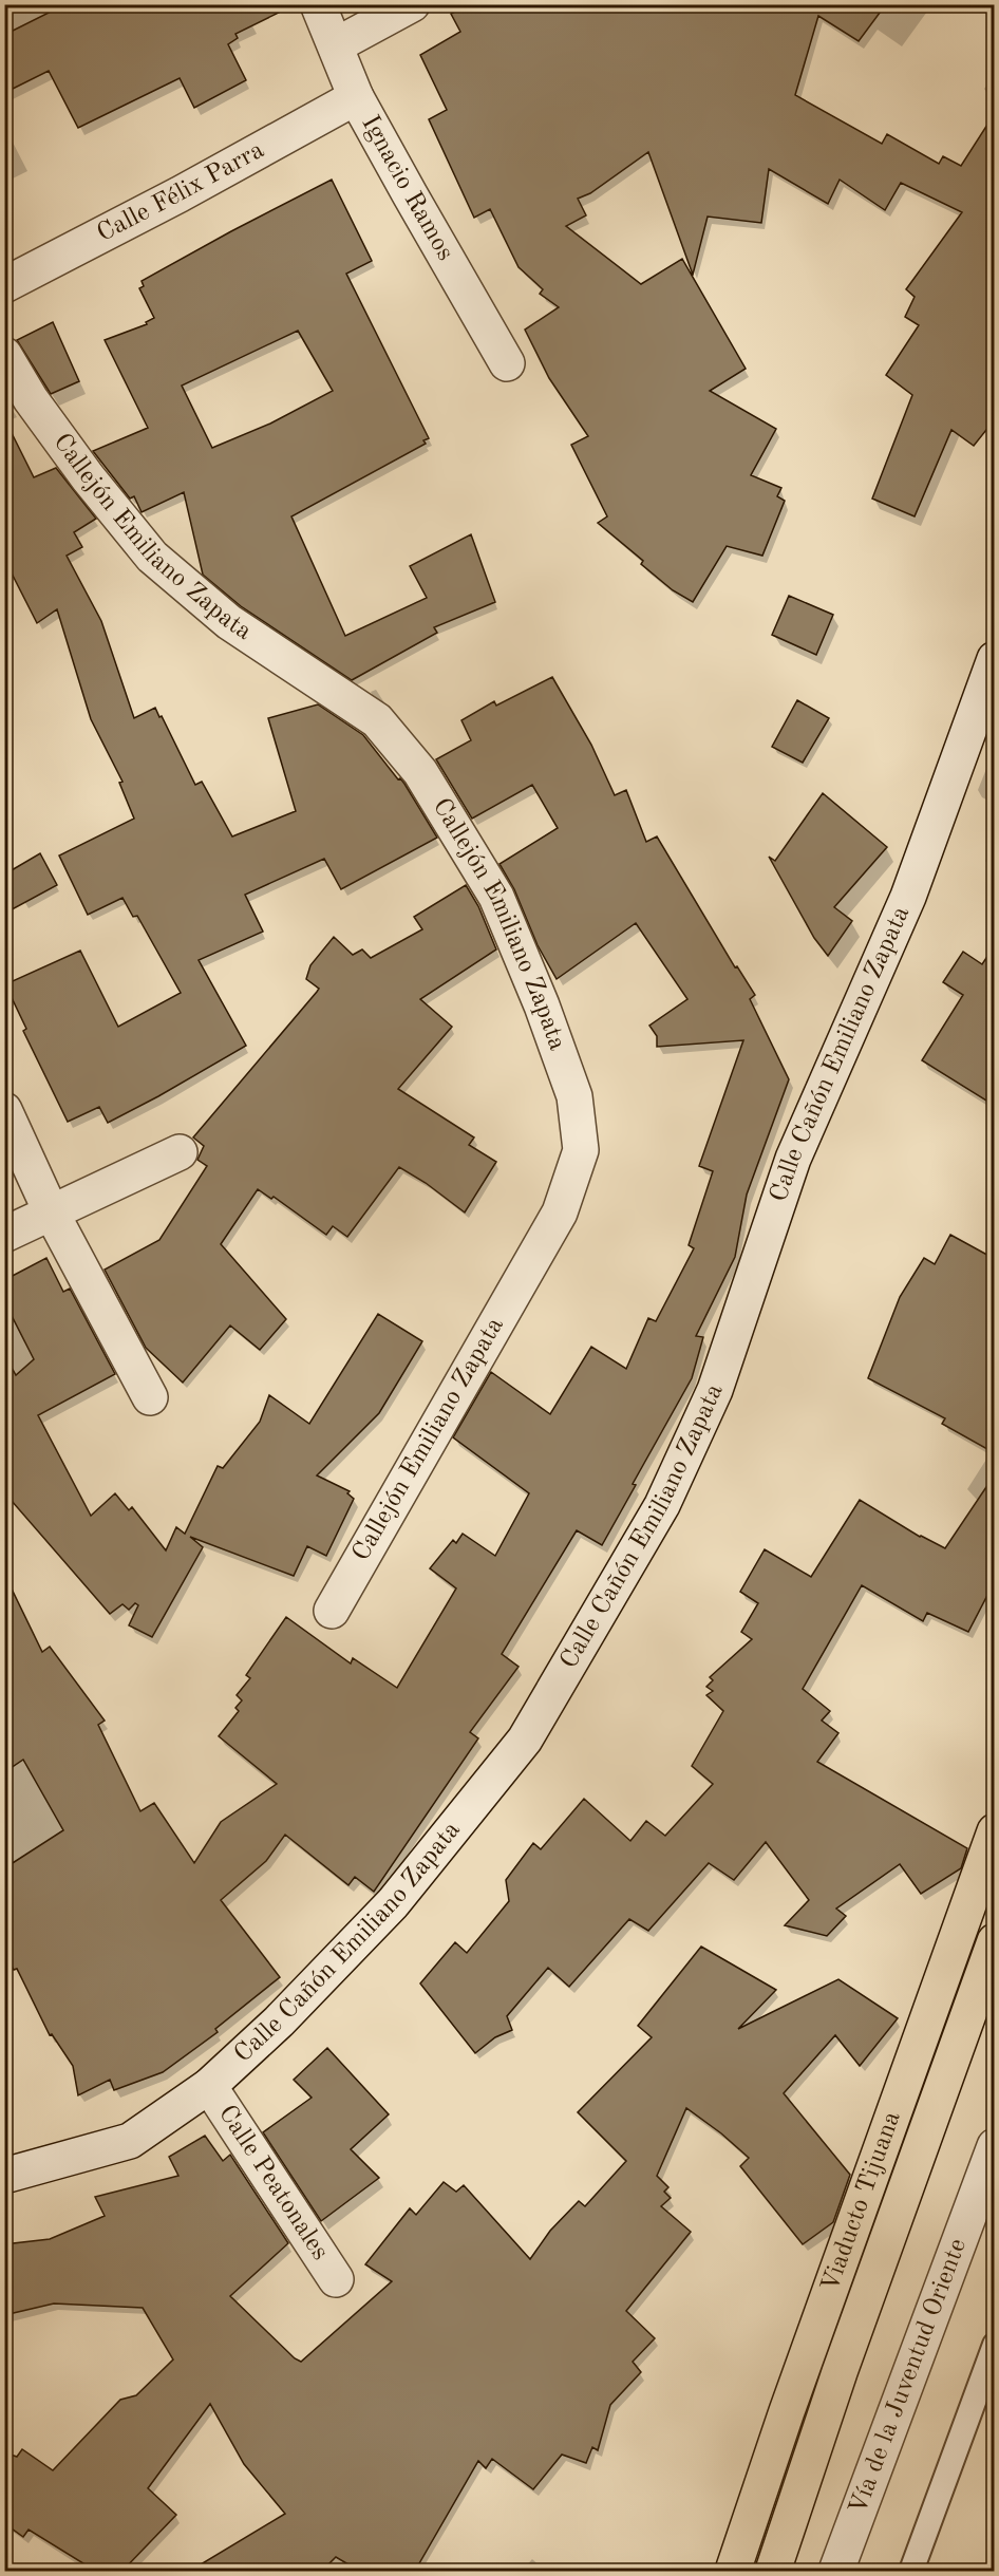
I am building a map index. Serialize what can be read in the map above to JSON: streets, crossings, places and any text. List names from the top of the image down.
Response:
{
  "streets": {
    "highway": ["Viaducto Tijuana"],
    "street": [
      "Ignacio Ramos",
      "Calle Félix Parra",
      "Callejón Emiliano Zapata",
      "Calle Cañón Emiliano Zapata",
      "Calle Peatonales",
      "Vía de la Juventud Oriente"
    ]
  },
  "crossings": [
    ["Ignacio Ramos", "Calle Félix Parra"],
    ["Calle Cañón Emiliano Zapata", "Calle Peatonales"]
  ]
}
